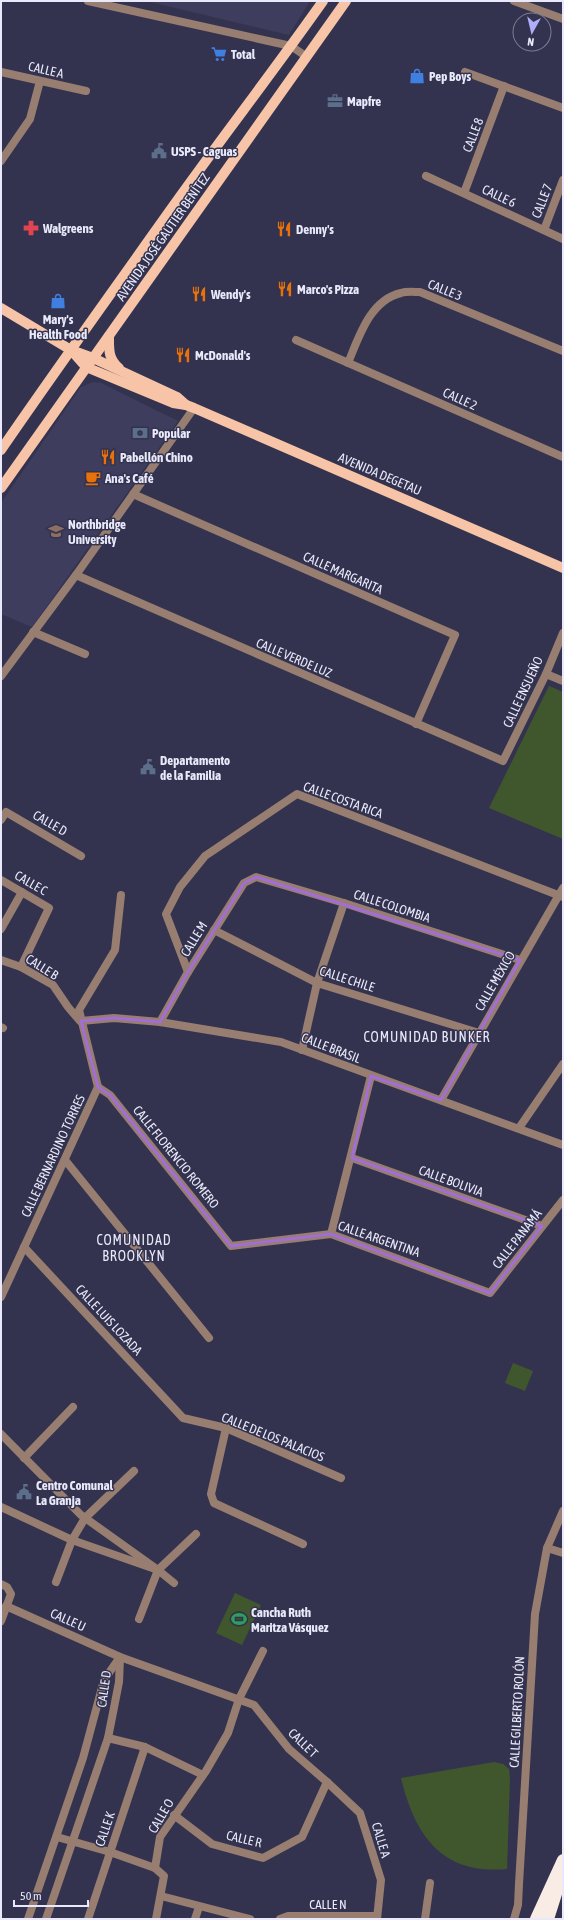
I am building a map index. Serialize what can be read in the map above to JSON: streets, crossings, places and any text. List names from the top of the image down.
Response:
{
  "streets": {
    "main road": ["AVENIDA JOSÉ GAUTIER BENÍTEZ", "AVENIDA DEGETAU"],
    "street": [
      "CALLE A",
      "CALLE 8",
      "CALLE 6",
      "CALLE 7",
      "CALLE 3",
      "CALLE 2",
      "CALLE MARGARITA",
      "CALLE VERDE LUZ",
      "CALLE ENSUEÑO",
      "CALLE COSTA RICA",
      "CALLE D",
      "CALLE C",
      "CALLE COLOMBIA",
      "CALLE M",
      "CALLE B",
      "CALLE CHILE",
      "CALLE MÉXICO",
      "CALLE BRASIL",
      "CALLE BERNARDINO TORRES",
      "CALLE FLORENCIO ROMERO",
      "CALLE BOLIVIA",
      "CALLE ARGENTINA",
      "CALLE PANAMÁ",
      "CALLE LUIS LOZADA",
      "CALLE DE LOS PALACIOS",
      "CALLE U",
      "CALLE GILBERTO ROLÓN",
      "CALLE T",
      "CALLE O",
      "CALLE K",
      "CALLE R",
      "CALLE N"
    ]
  },
  "crossings": [
    ["CALLE A", "CALLE T"],
    ["CALLE A", "CALLE R"],
    ["CALLE A", "CALLE N"],
    ["CALLE 8", "CALLE 6"],
    ["CALLE 6", "CALLE 7"],
    ["AVENIDA JOSÉ GAUTIER BENÍTEZ", "AVENIDA DEGETAU"],
    ["CALLE 3", "CALLE 2"],
    ["CALLE MARGARITA", "CALLE VERDE LUZ"],
    ["CALLE VERDE LUZ", "CALLE ENSUEÑO"],
    ["CALLE COSTA RICA", "CALLE M"],
    ["CALLE COSTA RICA", "CALLE MÉXICO"],
    ["CALLE D", "CALLE U"],
    ["CALLE C", "CALLE B"],
    ["CALLE COLOMBIA", "CALLE M"],
    ["CALLE COLOMBIA", "CALLE MÉXICO"],
    ["CALLE M", "CALLE CHILE"],
    ["CALLE M", "CALLE BRASIL"],
    ["CALLE B", "CALLE BRASIL"],
    ["CALLE B", "CALLE BERNARDINO TORRES"],
    ["CALLE CHILE", "CALLE MÉXICO"],
    ["CALLE MÉXICO", "CALLE BRASIL"],
    ["CALLE BRASIL", "CALLE BERNARDINO TORRES"],
    ["CALLE BERNARDINO TORRES", "CALLE FLORENCIO ROMERO"],
    ["CALLE BERNARDINO TORRES", "CALLE LUIS LOZADA"],
    ["CALLE FLORENCIO ROMERO", "CALLE ARGENTINA"],
    ["CALLE BOLIVIA", "CALLE PANAMÁ"],
    ["CALLE ARGENTINA", "CALLE PANAMÁ"],
    ["CALLE LUIS LOZADA", "CALLE DE LOS PALACIOS"],
    ["CALLE U", "CALLE T"],
    ["CALLE U", "CALLE O"],
    ["CALLE T", "CALLE O"],
    ["CALLE T", "CALLE R"],
    ["CALLE O", "CALLE R"]
  ],
  "districts": ["COMUNIDAD BUNKER", "COMUNIDAD BROOKLYN"],
  "places": {
    "supermarket": ["Total"],
    "shop": ["Pep Boys", "Mary's Health Food"],
    "office": ["Mapfre"],
    "public building": ["USPS - Caguas", "Departamento de la Familia", "Centro Comunal La Granja"],
    "pharmacy": ["Walgreens"],
    "restaurant": [
      "Denny's",
      "Marco's Pizza",
      "Wendy's",
      "McDonald's",
      "Pabellón Chino"
    ],
    "bank": ["Popular"],
    "cafe": ["Ana's Café"],
    "school or university": ["Northbridge University"],
    "sports": ["Cancha Ruth Maritza Vásquez"]
  },
  "scale_bar": "50 m",
  "north": "bottom"
}
